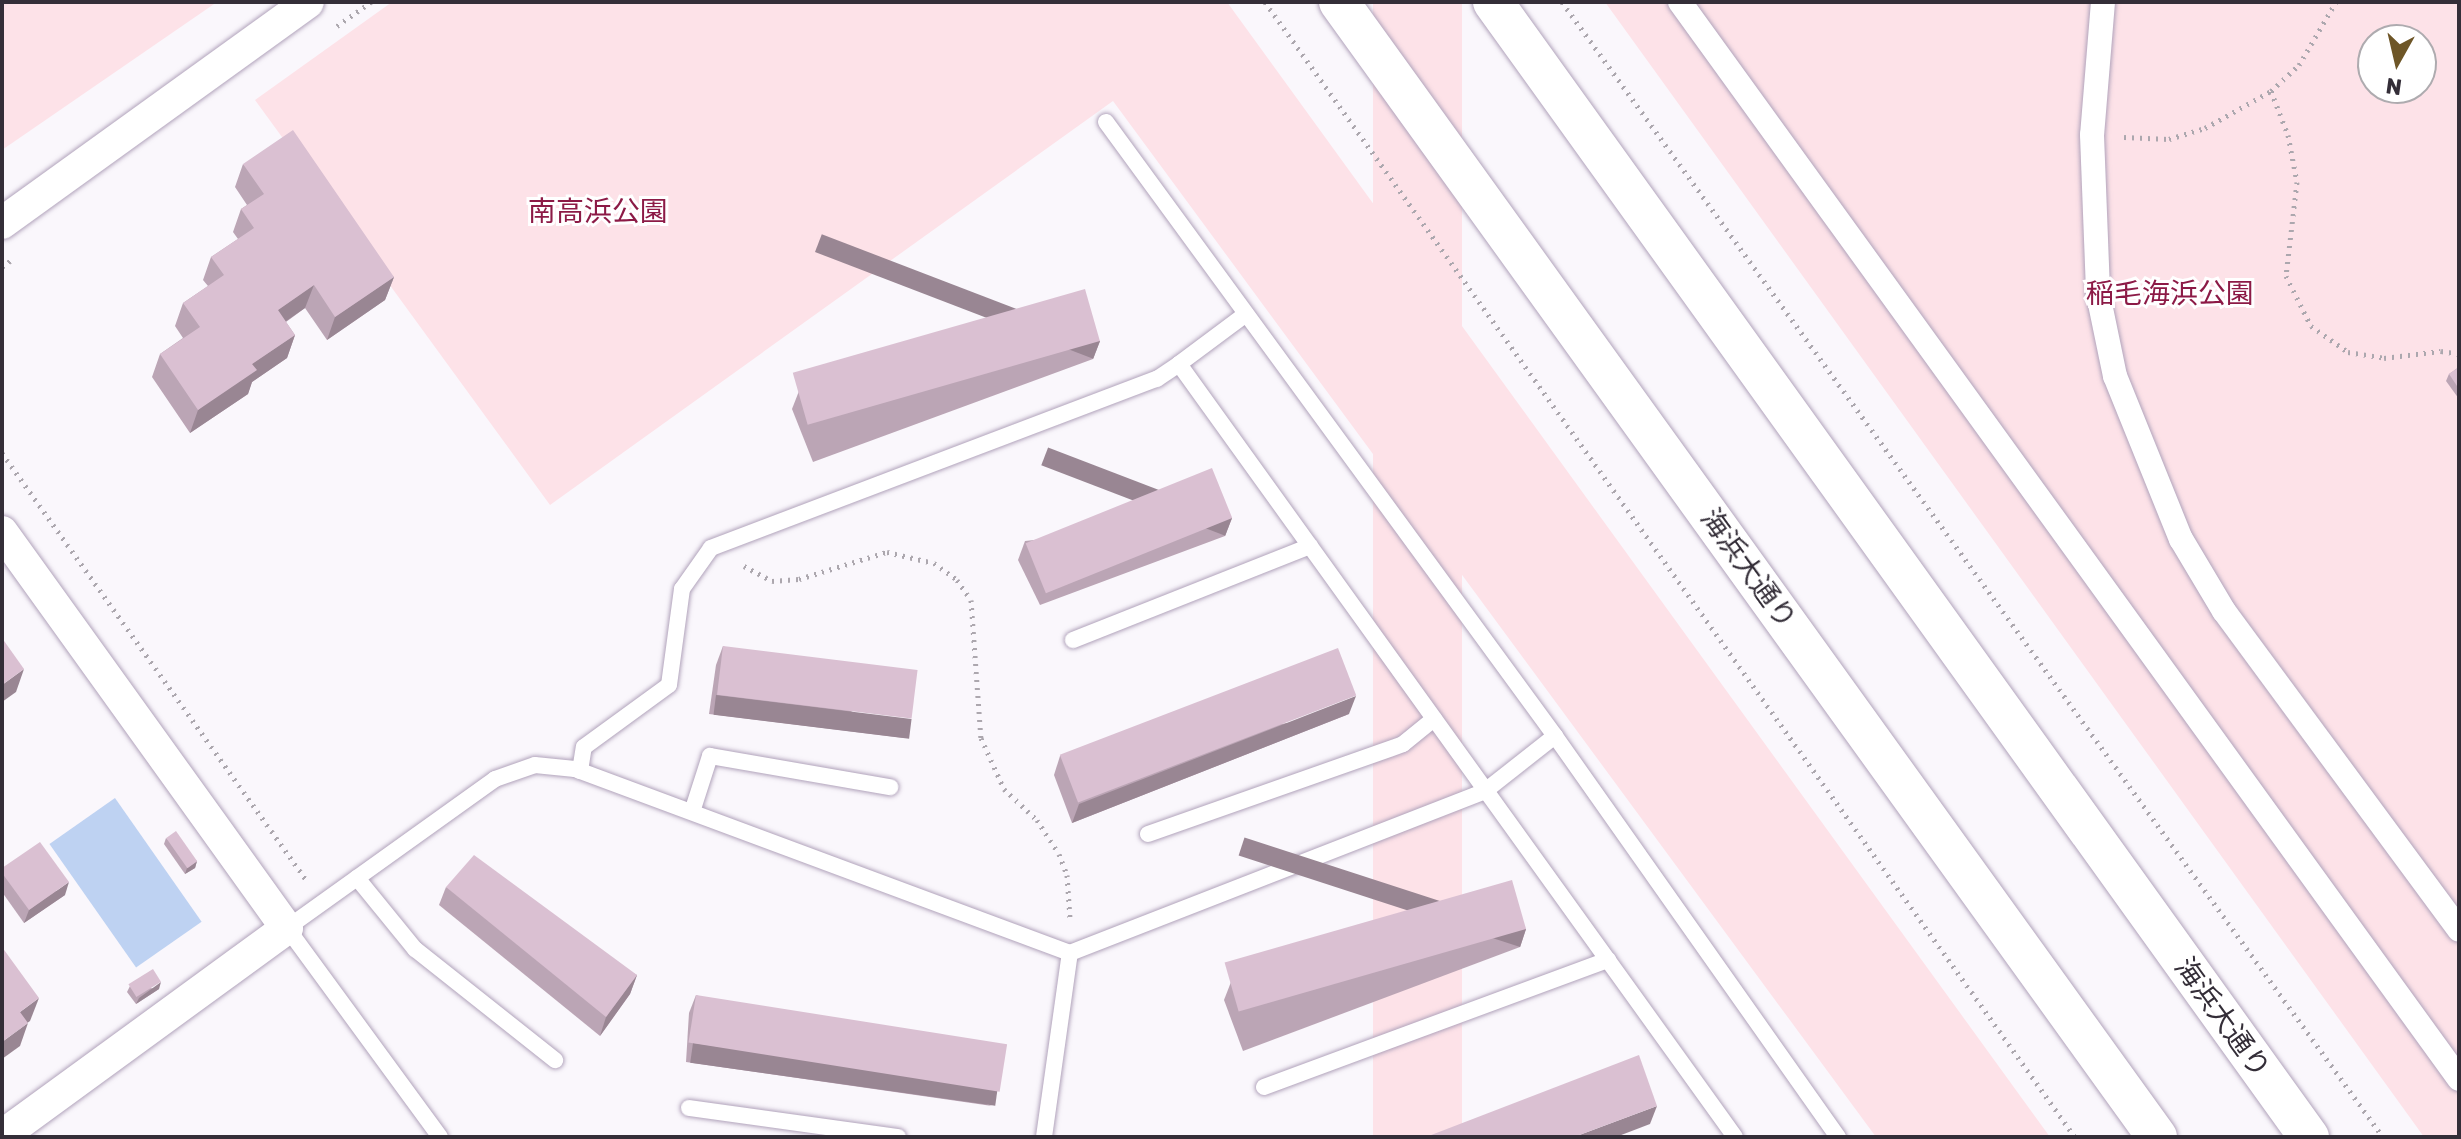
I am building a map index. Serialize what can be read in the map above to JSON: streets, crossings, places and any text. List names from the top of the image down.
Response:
{
  "streets": {
    "street": ["海浜大通り"]
  },
  "parks": ["南高浜公園", "稲毛海浜公園"],
  "north": "bottom"
}
